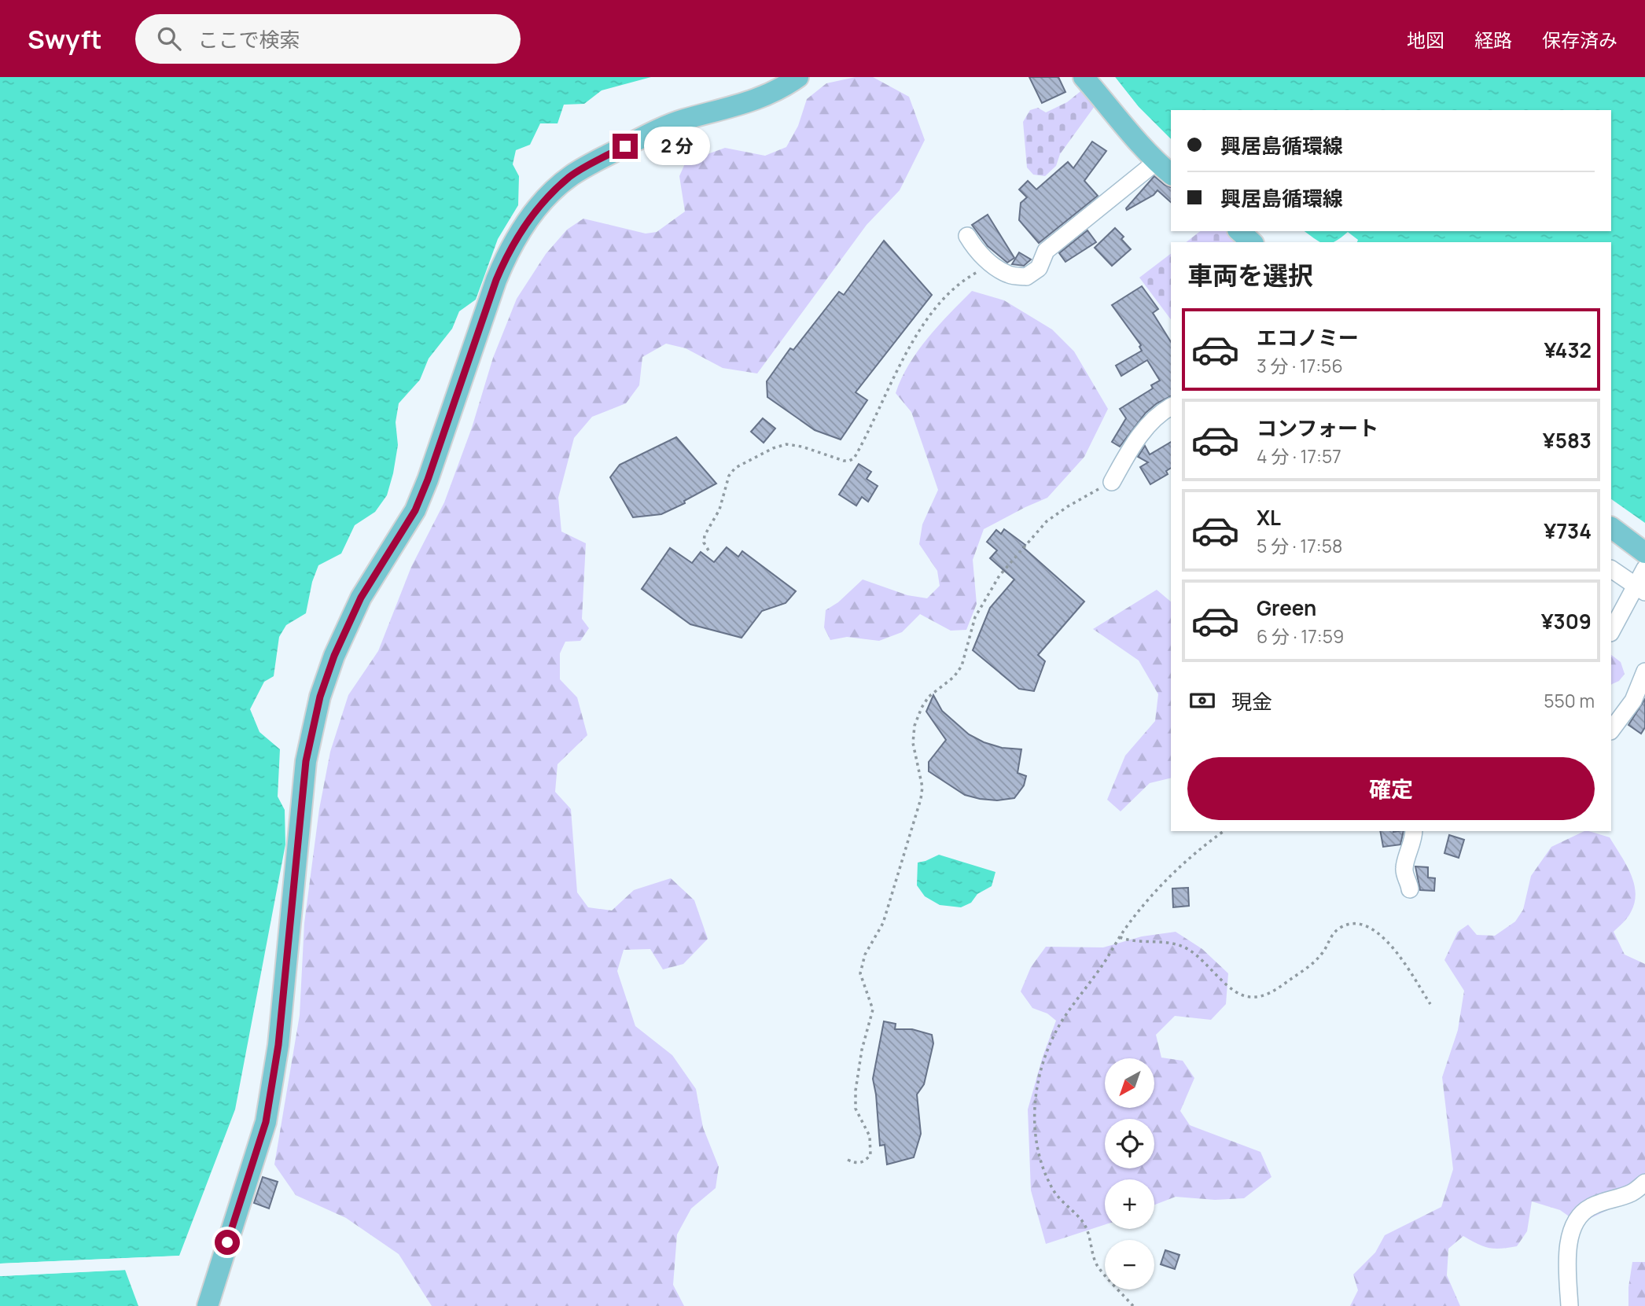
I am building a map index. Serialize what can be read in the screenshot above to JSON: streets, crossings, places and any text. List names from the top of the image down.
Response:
{
  "north": "bottom left",
  "page": {
    "header": "Swyft",
    "search": "ここで検索",
    "nav": ["地図", "経路", "保存済み"],
    "banner": ["興居島循環線", "興居島循環線"],
    "bubble": "2 分",
    "heading": "車両を選択",
    "list": [
      {
        "name": "エコノミー",
        "note": "3 分 · 17:56",
        "value": "¥432"
      },
      {
        "name": "コンフォート",
        "note": "4 分 · 17:57",
        "value": "¥583"
      },
      {
        "name": "XL",
        "note": "5 分 · 17:58",
        "value": "¥734"
      },
      {
        "name": "Green",
        "note": "6 分 · 17:59",
        "value": "¥309"
      }
    ],
    "pay": ["現金", "550 m"],
    "buttons": "確定",
    "map_buttons": ["+", "−"]
  }
}
